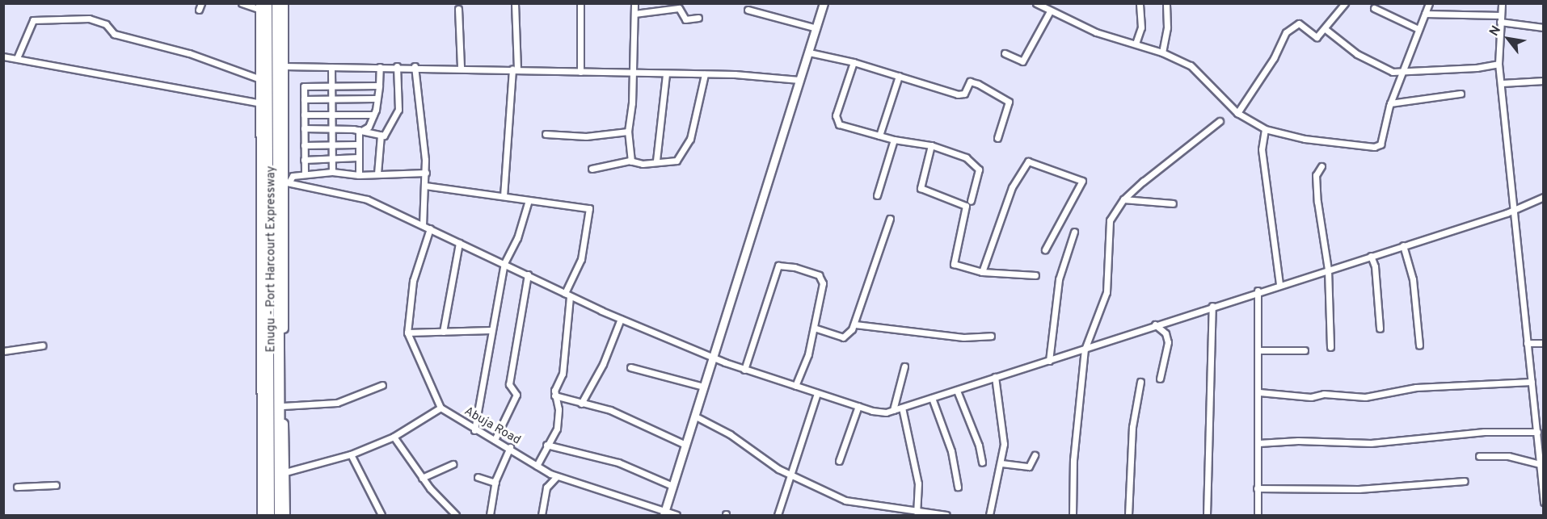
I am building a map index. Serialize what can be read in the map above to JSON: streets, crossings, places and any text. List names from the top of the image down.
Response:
{
  "streets": {
    "highway": ["Enugu - Port Harcourt Expressway"],
    "street": ["Abuja Road"]
  },
  "north": "top left"
}
